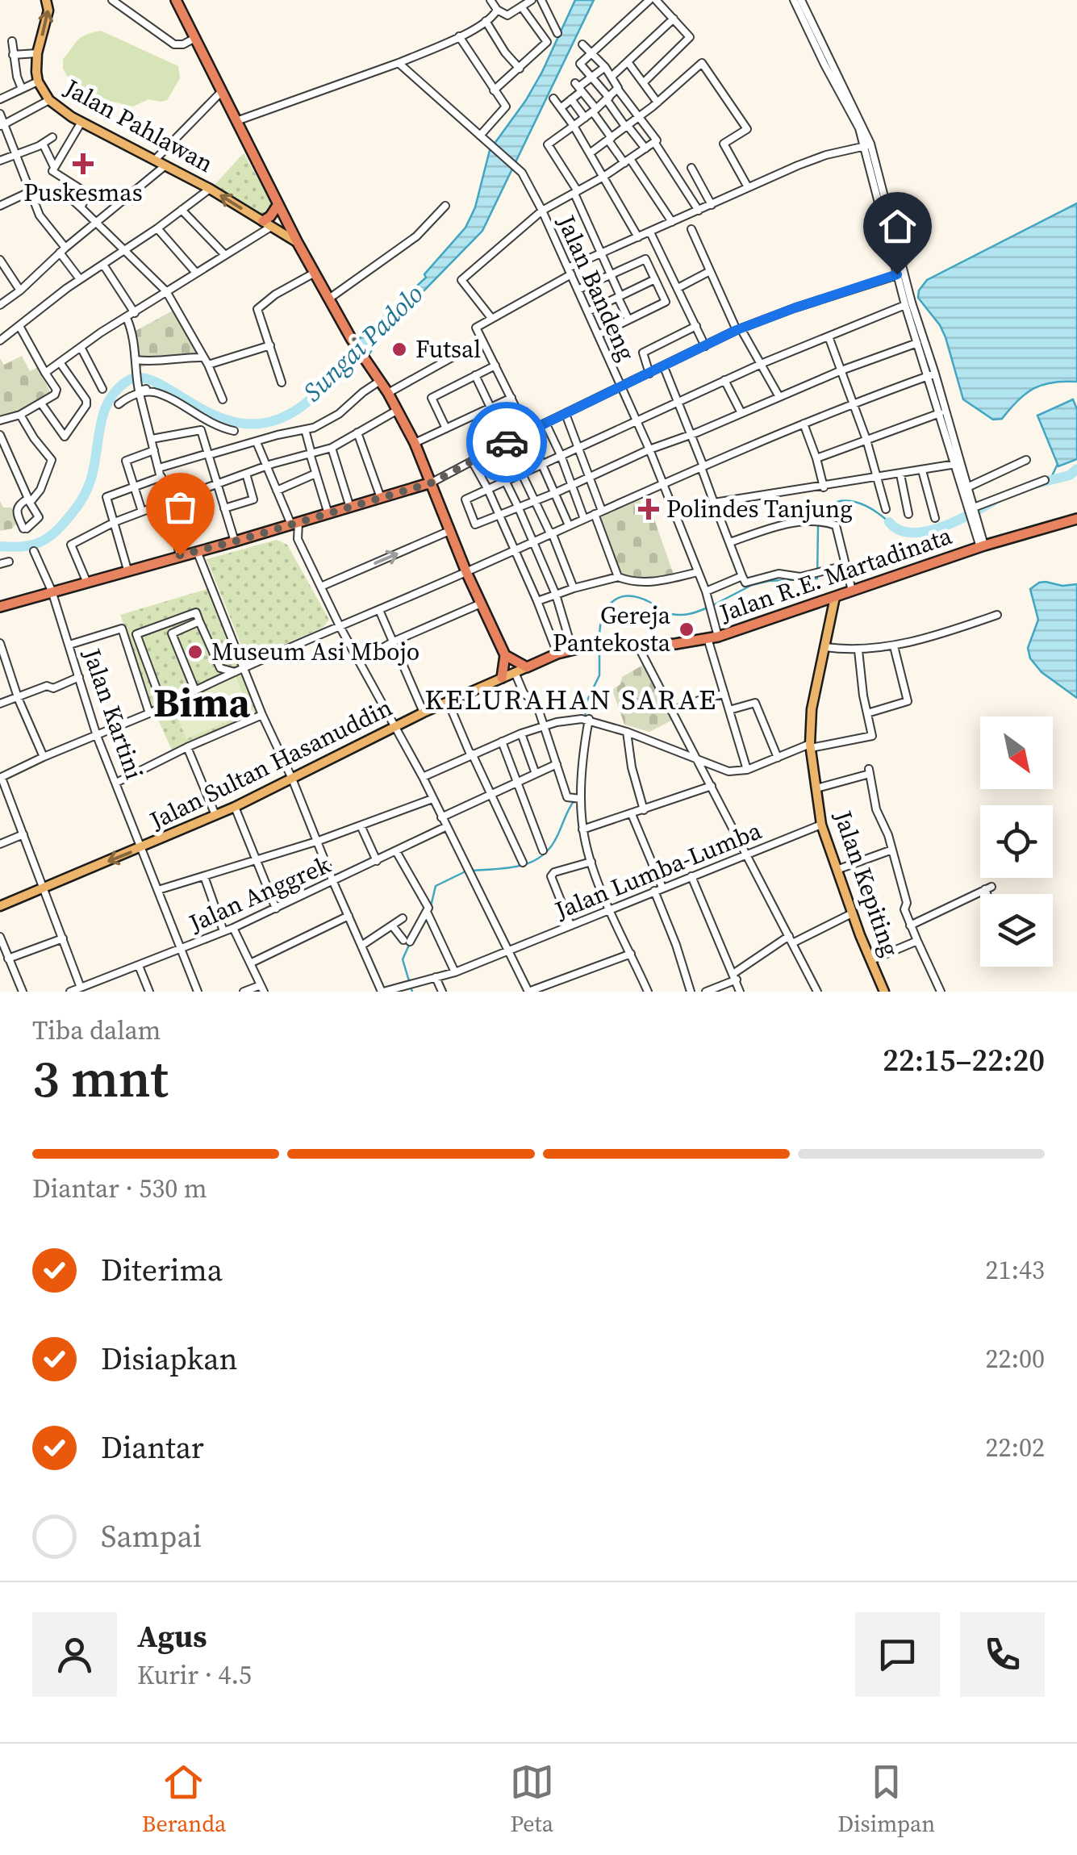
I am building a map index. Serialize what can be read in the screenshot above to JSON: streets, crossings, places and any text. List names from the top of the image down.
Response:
{
  "streets": {
    "highway": ["Jalan R.E. Martadinata", "Jalan Sultan Hasanuddin"],
    "main road": ["Jalan Pahlawan", "Jalan Kepiting"],
    "street": [
      "Jalan Bandeng",
      "Jalan Kartini",
      "Jalan Lumba-Lumba",
      "Jalan Anggrek"
    ]
  },
  "crossings": [
    ["Jalan Bandeng", "Jalan R.E. Martadinata"],
    ["Jalan R.E. Martadinata", "Jalan Sultan Hasanuddin"],
    ["Jalan R.E. Martadinata", "Jalan Kepiting"],
    ["Jalan Kartini", "Jalan Sultan Hasanuddin"],
    ["Jalan Kartini", "Jalan Anggrek"],
    ["Jalan Lumba-Lumba", "Jalan Kepiting"]
  ],
  "districts": ["KELURAHAN SARAE", "Bima"],
  "water": ["Sungai Padolo"],
  "places": {
    "health": ["Puskesmas", "Polindes Tanjung"],
    "other": ["Futsal", "Gereja Pantekosta", "Museum Asi Mbojo"]
  },
  "north": "bottom right",
  "page": {
    "heading": ["3 mnt", "Tiba dalam", "22:15–22:20"],
    "panel": ["Agus", "Kurir · 4.5"],
    "bar": "Diantar · 530 m",
    "list": [
      ["Diterima", "21:43"],
      ["Disiapkan", "22:00"],
      ["Diantar", "22:02"],
      "Sampai"
    ],
    "tabs": ["Beranda", "Peta", "Disimpan"]
  }
}
